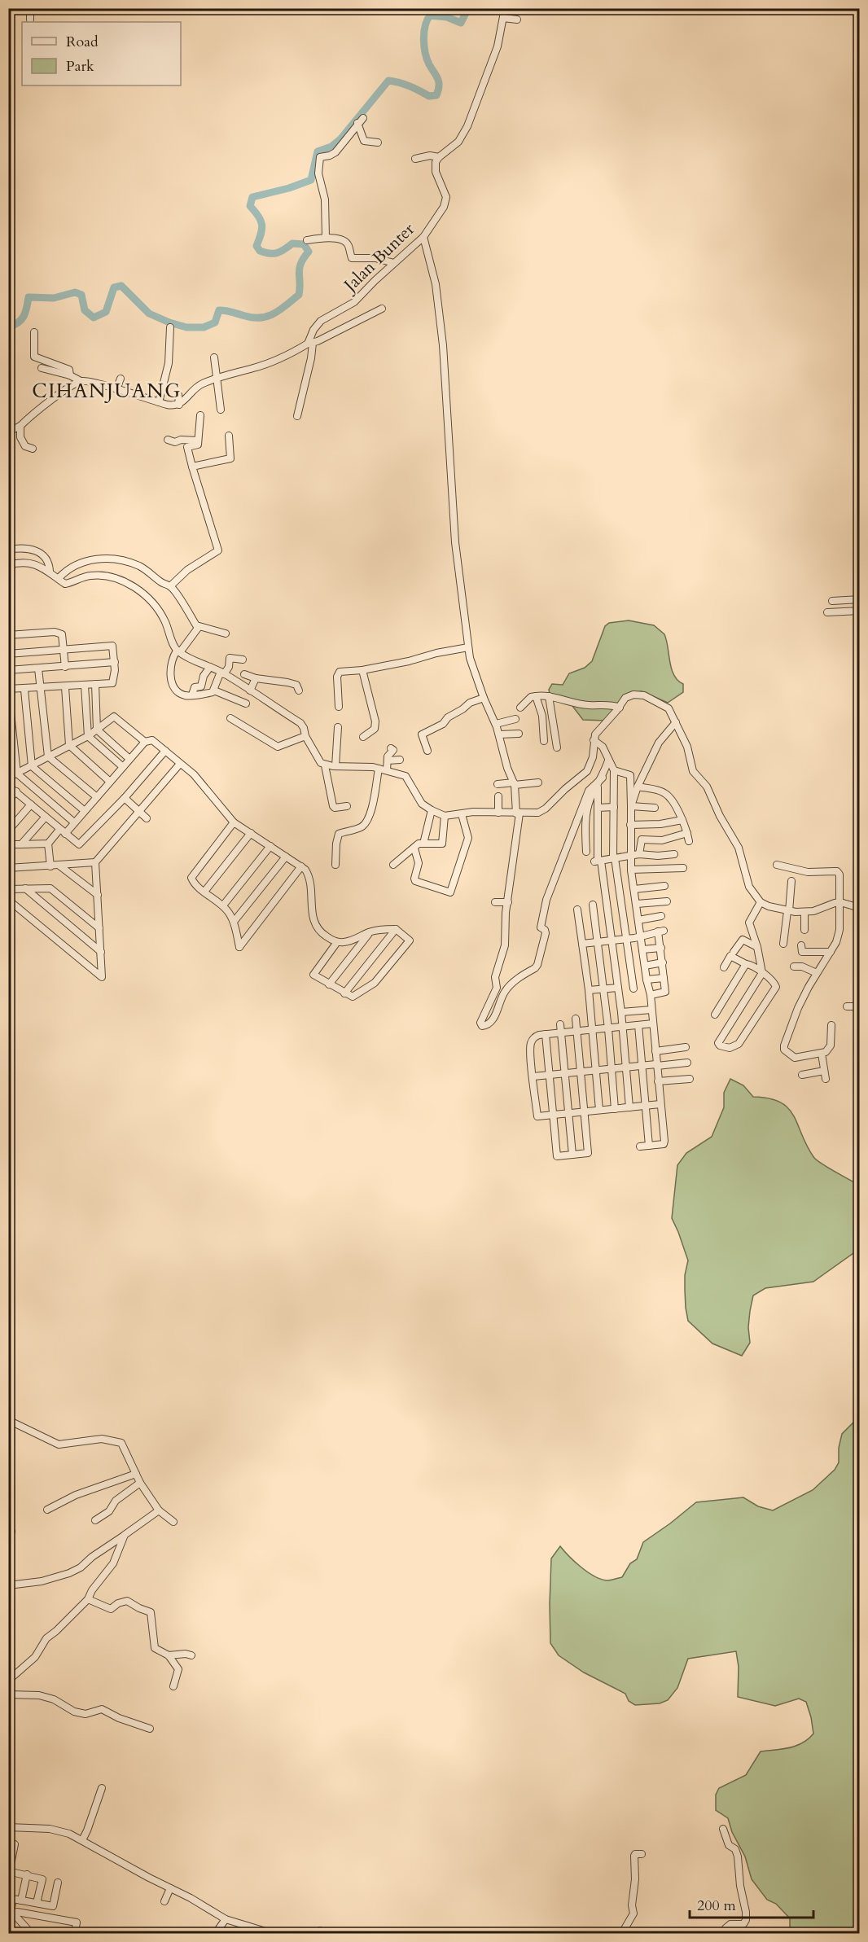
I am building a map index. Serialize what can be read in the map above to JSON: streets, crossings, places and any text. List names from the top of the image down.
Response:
{
  "streets": {
    "street": ["Jalan Bunter"]
  },
  "districts": ["CIHANJUANG"],
  "legend": ["Road", "Park"],
  "scale_bar": "200 m"
}
